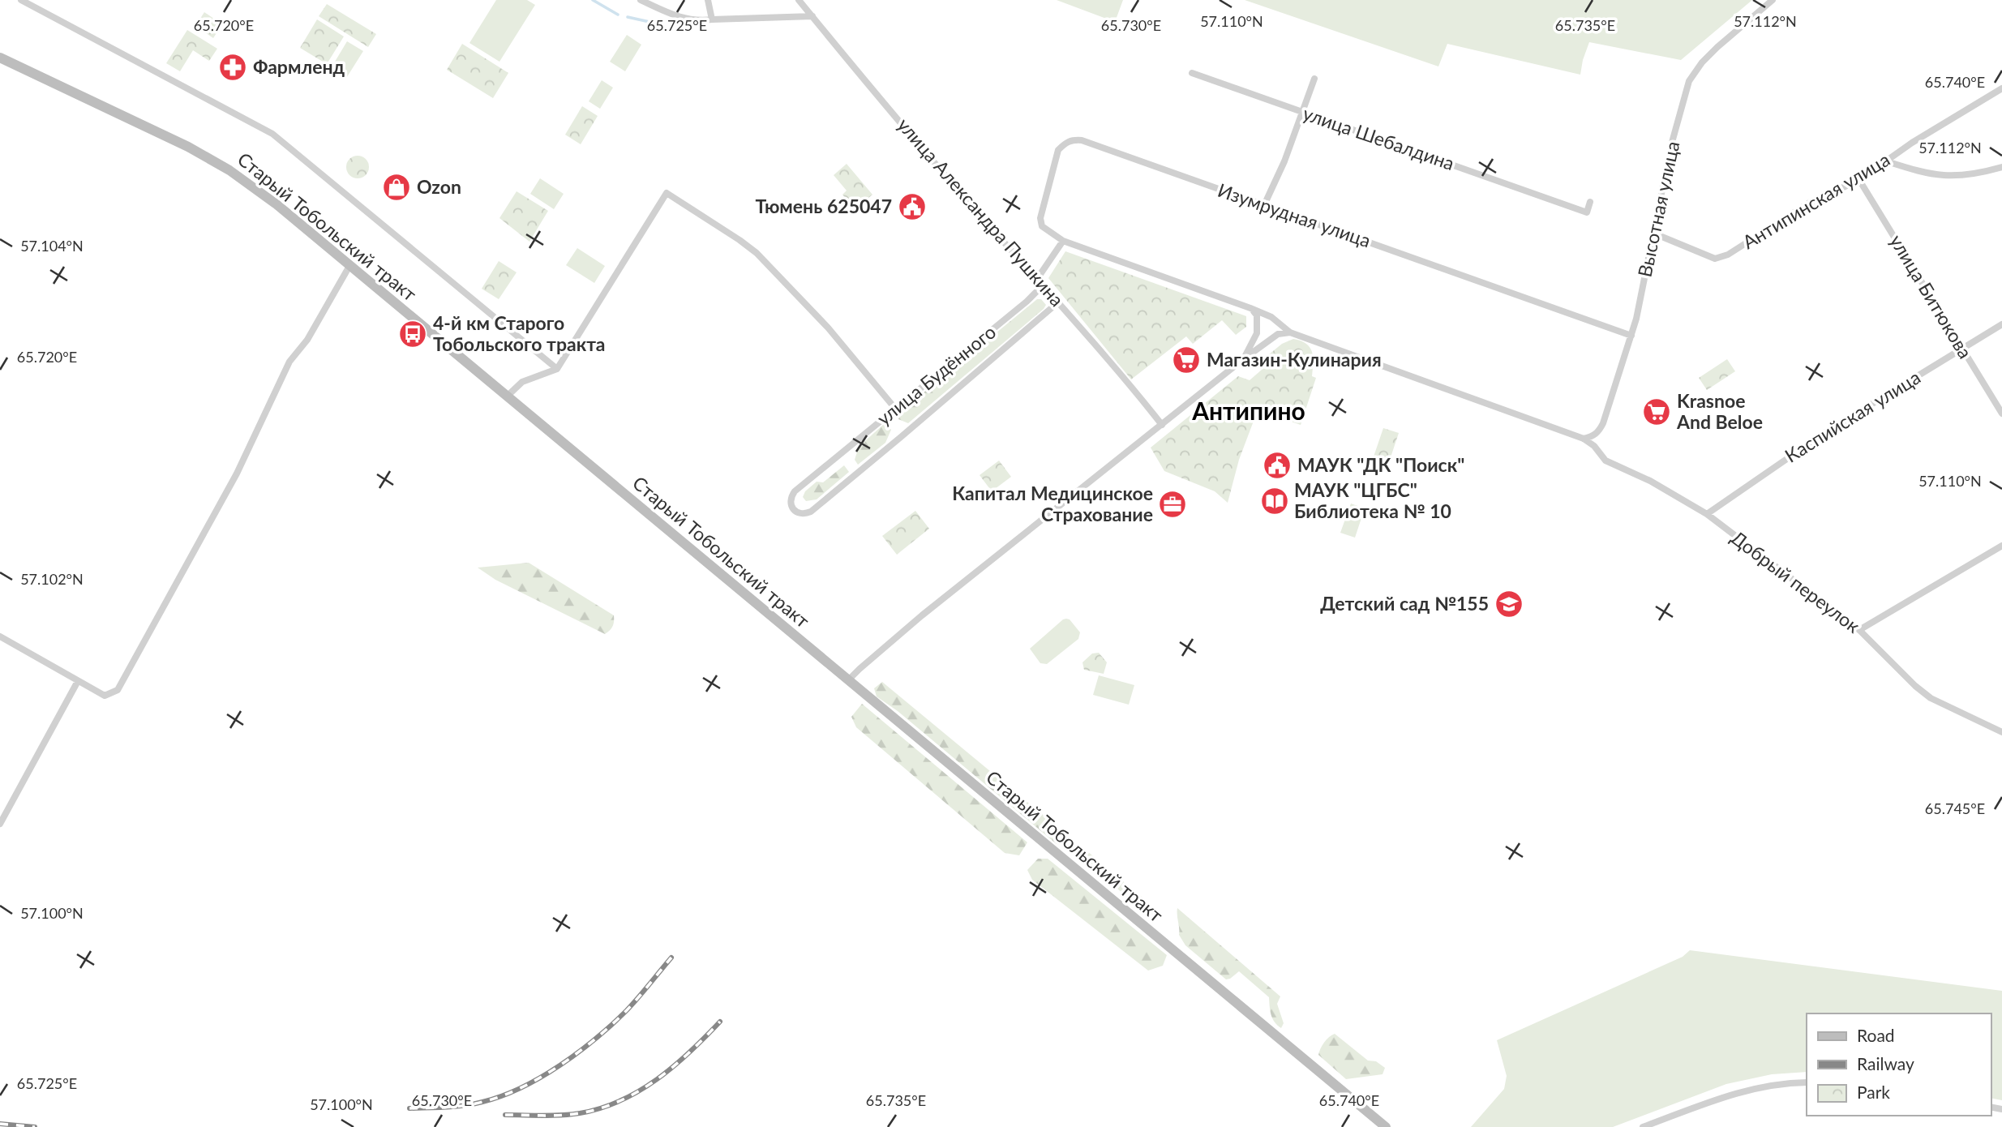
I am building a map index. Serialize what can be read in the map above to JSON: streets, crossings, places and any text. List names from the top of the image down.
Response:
{
  "streets": {
    "street": [
      "улица Шебалдина",
      "Антипинская улица",
      "Высотная улица",
      "улица Александра Пушкина",
      "Изумрудная улица",
      "Старый Тобольский тракт",
      "улица Битюкова",
      "улица Будённого",
      "Каспийская улица",
      "Добрый переулок"
    ]
  },
  "crossings": [
    ["Антипинская улица", "Высотная улица"],
    ["Антипинская улица", "улица Битюкова"],
    ["Высотная улица", "Изумрудная улица"],
    ["Высотная улица", "Добрый переулок"],
    ["улица Александра Пушкина", "улица Будённого"],
    ["улица Битюкова", "Каспийская улица"],
    ["Каспийская улица", "Добрый переулок"]
  ],
  "districts": ["Антипино"],
  "places": {
    "pharmacy": ["Фармленд"],
    "shop": ["Ozon"],
    "public building": ["Тюмень 625047", "МАУК \"ДК \"Поиск\""],
    "bus stop": ["4-й км Старого Тобольского тракта"],
    "supermarket": ["Магазин-Кулинария", "Krasnoe And Beloe"],
    "library": ["МАУК \"ЦГБС\" Библиотека № 10"],
    "office": ["Капитал Медицинское Страхование"],
    "school or university": ["Детский сад №155"]
  },
  "legend": ["Road", "Railway", "Park"],
  "coordinates": [
    "57.110°N",
    "57.112°N",
    "65.720°E",
    "65.725°E",
    "65.730°E",
    "65.735°E",
    "65.740°E",
    "57.104°N",
    "57.102°N",
    "65.745°E",
    "57.100°N"
  ]
}
